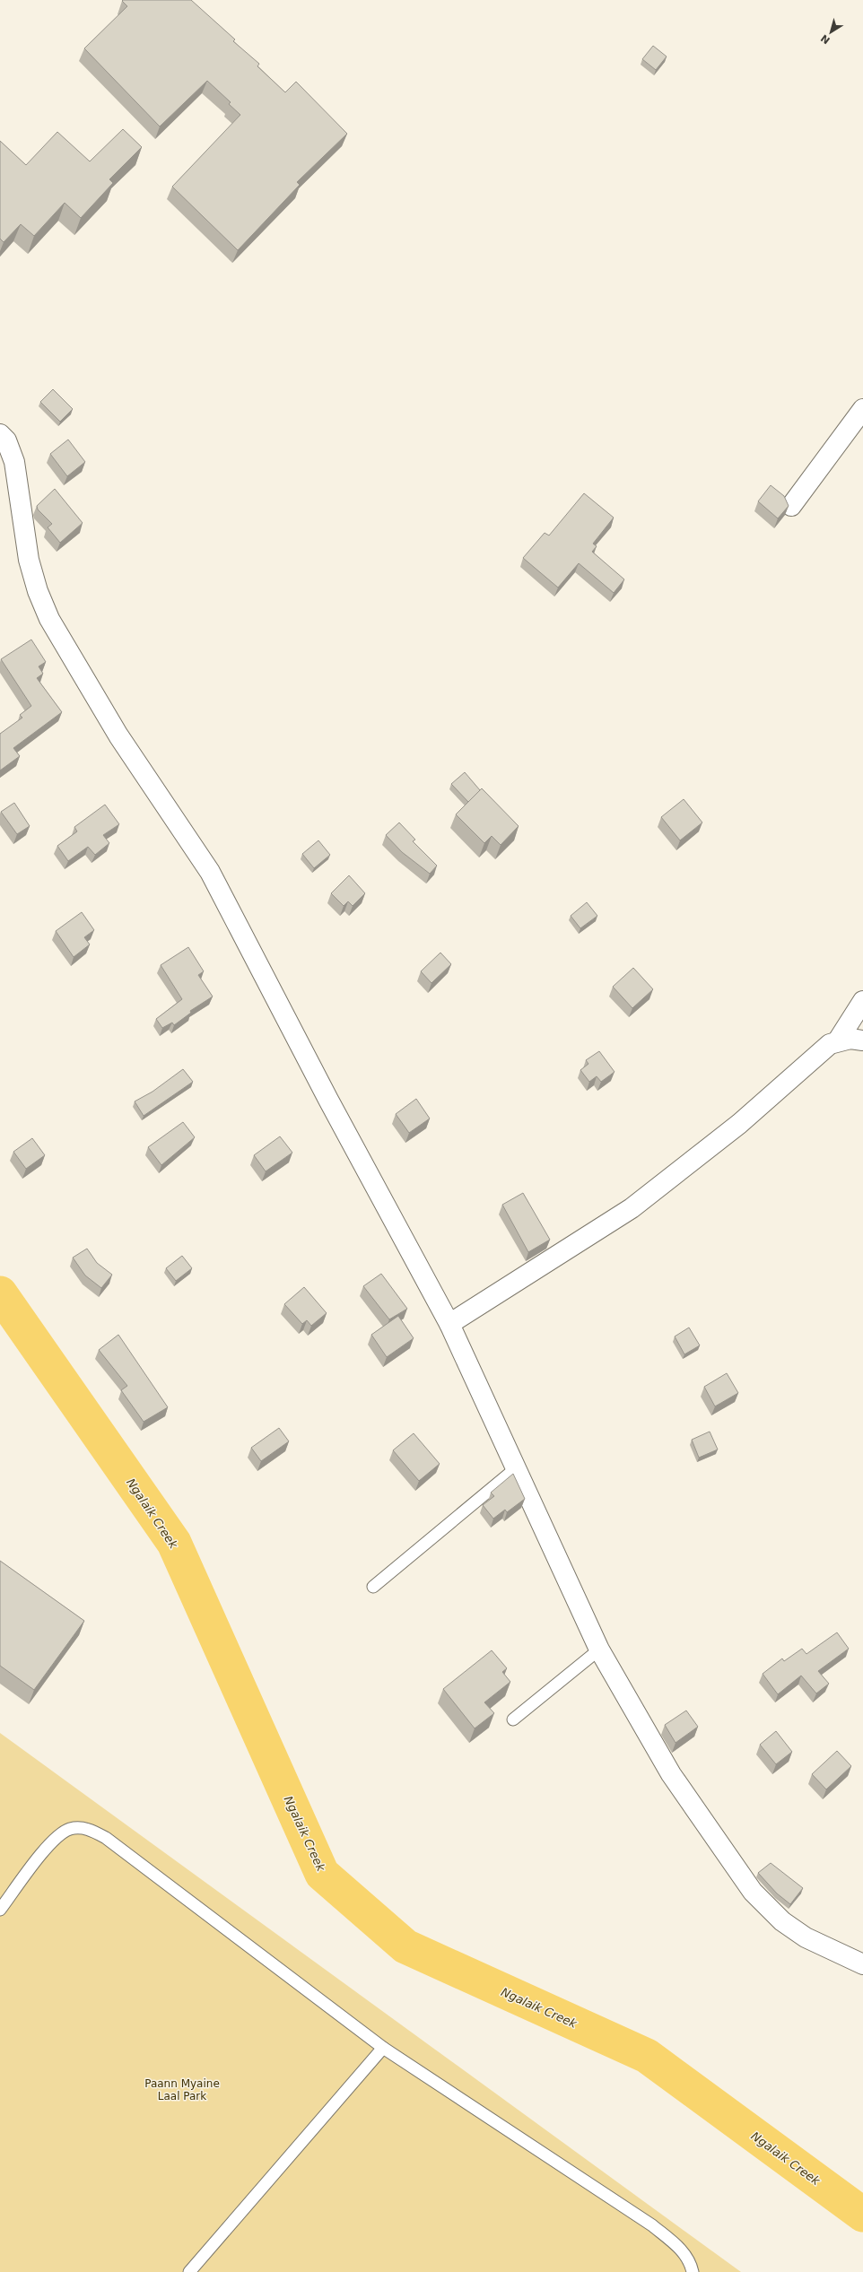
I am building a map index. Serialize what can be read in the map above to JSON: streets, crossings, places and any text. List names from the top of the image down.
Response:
{
  "water": ["Ngalaik Creek"],
  "parks": ["Paann Myaine Laal Park"],
  "north": "bottom left"
}
